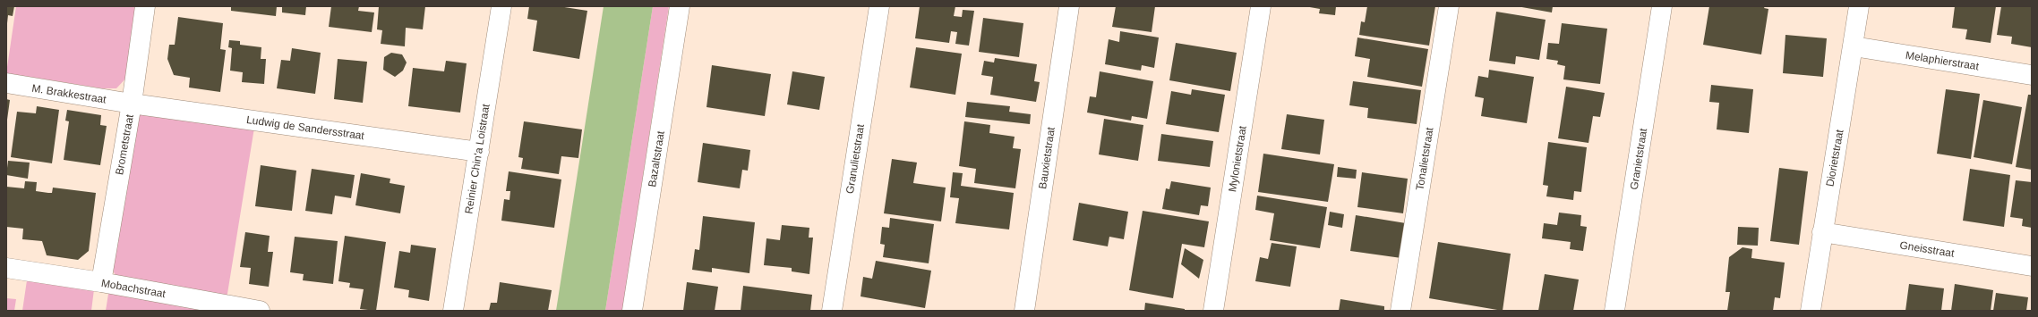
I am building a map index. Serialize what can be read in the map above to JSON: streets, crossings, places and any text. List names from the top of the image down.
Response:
{
  "streets": {
    "street": [
      "Melaphierstraat",
      "M. Brakkestraat",
      "Ludwig de Sandersstraat",
      "Brometstraat",
      "Bauxietstraat",
      "Diorietstraat",
      "Reinier Chin'a Loistraat",
      "Bazaltstraat",
      "Granulietstraat",
      "Mylonietstraat",
      "Tonalietstraat",
      "Granietstraat",
      "Gneisstraat",
      "Mobachstraat"
    ]
  },
  "crossings": [
    ["Melaphierstraat", "Diorietstraat"],
    ["M. Brakkestraat", "Ludwig de Sandersstraat"],
    ["M. Brakkestraat", "Brometstraat"],
    ["Ludwig de Sandersstraat", "Brometstraat"],
    ["Ludwig de Sandersstraat", "Reinier Chin'a Loistraat"],
    ["Brometstraat", "Mobachstraat"],
    ["Diorietstraat", "Gneisstraat"]
  ]
}
